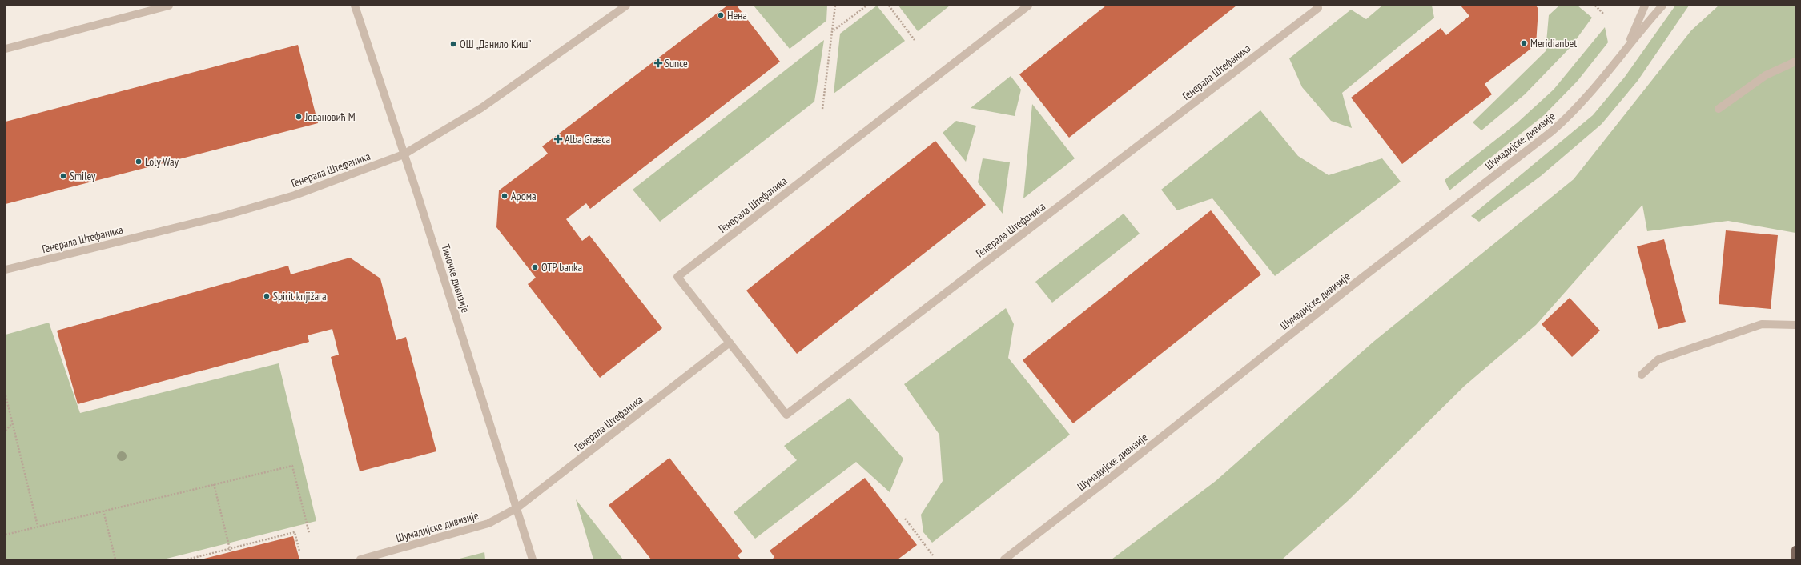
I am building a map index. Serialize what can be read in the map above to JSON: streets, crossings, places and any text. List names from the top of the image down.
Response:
{
  "streets": {
    "street": ["Генерала Штефаника", "Шумадијске дивизије", "Тимочке дивизије"]
  },
  "crossings": [
    ["Генерала Штефаника", "Шумадијске дивизије"],
    ["Генерала Штефаника", "Тимочке дивизије"],
    ["Шумадијске дивизије", "Тимочке дивизије"]
  ],
  "places": {
    "other": [
      "Нена",
      "Meridianbet",
      "ОШ „Данило Киш”",
      "Јовановић М",
      "Loly Way",
      "Smiley",
      "Арома",
      "OTP banka",
      "Spirit knjižara"
    ],
    "health": ["Sunce", "Alba Graeca"]
  }
}
